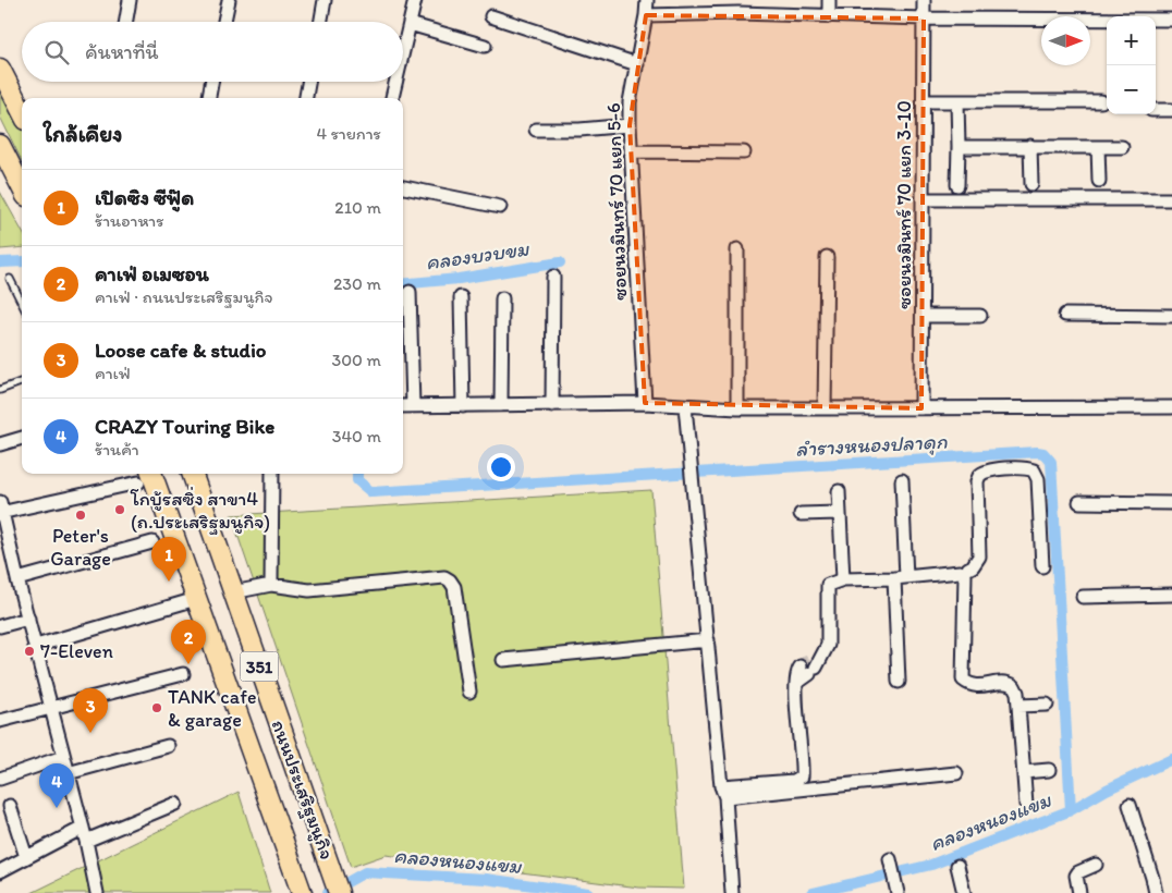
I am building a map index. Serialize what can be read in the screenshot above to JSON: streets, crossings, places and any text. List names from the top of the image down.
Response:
{
  "streets": {
    "main road": ["351", "ถนนประเสริฐมนูกิจ"],
    "street": ["ซอยนวมินทร์ 70 แยก 5-6", "ซอยนวมินทร์ 70 แยก 3-10"]
  },
  "water": ["คลองบวบขม", "ลำรางหนองปลาดุก", "คลองหนองแขม"],
  "places": [
    "โกบู้รสซิ่ง สาขา4 (ถ.ประเสริฐมนูกิจ)",
    "Peter's Garage",
    "7-Eleven",
    "TANK cafe & garage"
  ],
  "north": "right",
  "page": {
    "map_buttons": ["+", "−"],
    "search": "ค้นหาที่นี่",
    "heading": ["ใกล้เคียง", "4 รายการ"],
    "list": [
      {
        "mark": "1",
        "name": "เปิดซิง ซีฟู๊ด",
        "note": "ร้านอาหาร",
        "value": "210 m"
      },
      {
        "mark": "2",
        "name": "คาเฟ่ อเมซอน",
        "note": "คาเฟ่ · ถนนประเสริฐมนูกิจ",
        "value": "230 m"
      },
      {
        "mark": "3",
        "name": "Loose cafe & studio",
        "note": "คาเฟ่",
        "value": "300 m"
      },
      {
        "mark": "4",
        "name": "CRAZY Touring Bike",
        "note": "ร้านค้า",
        "value": "340 m"
      }
    ],
    "pins": [
      "1",
      "2",
      "3",
      "4"
    ]
  }
}
